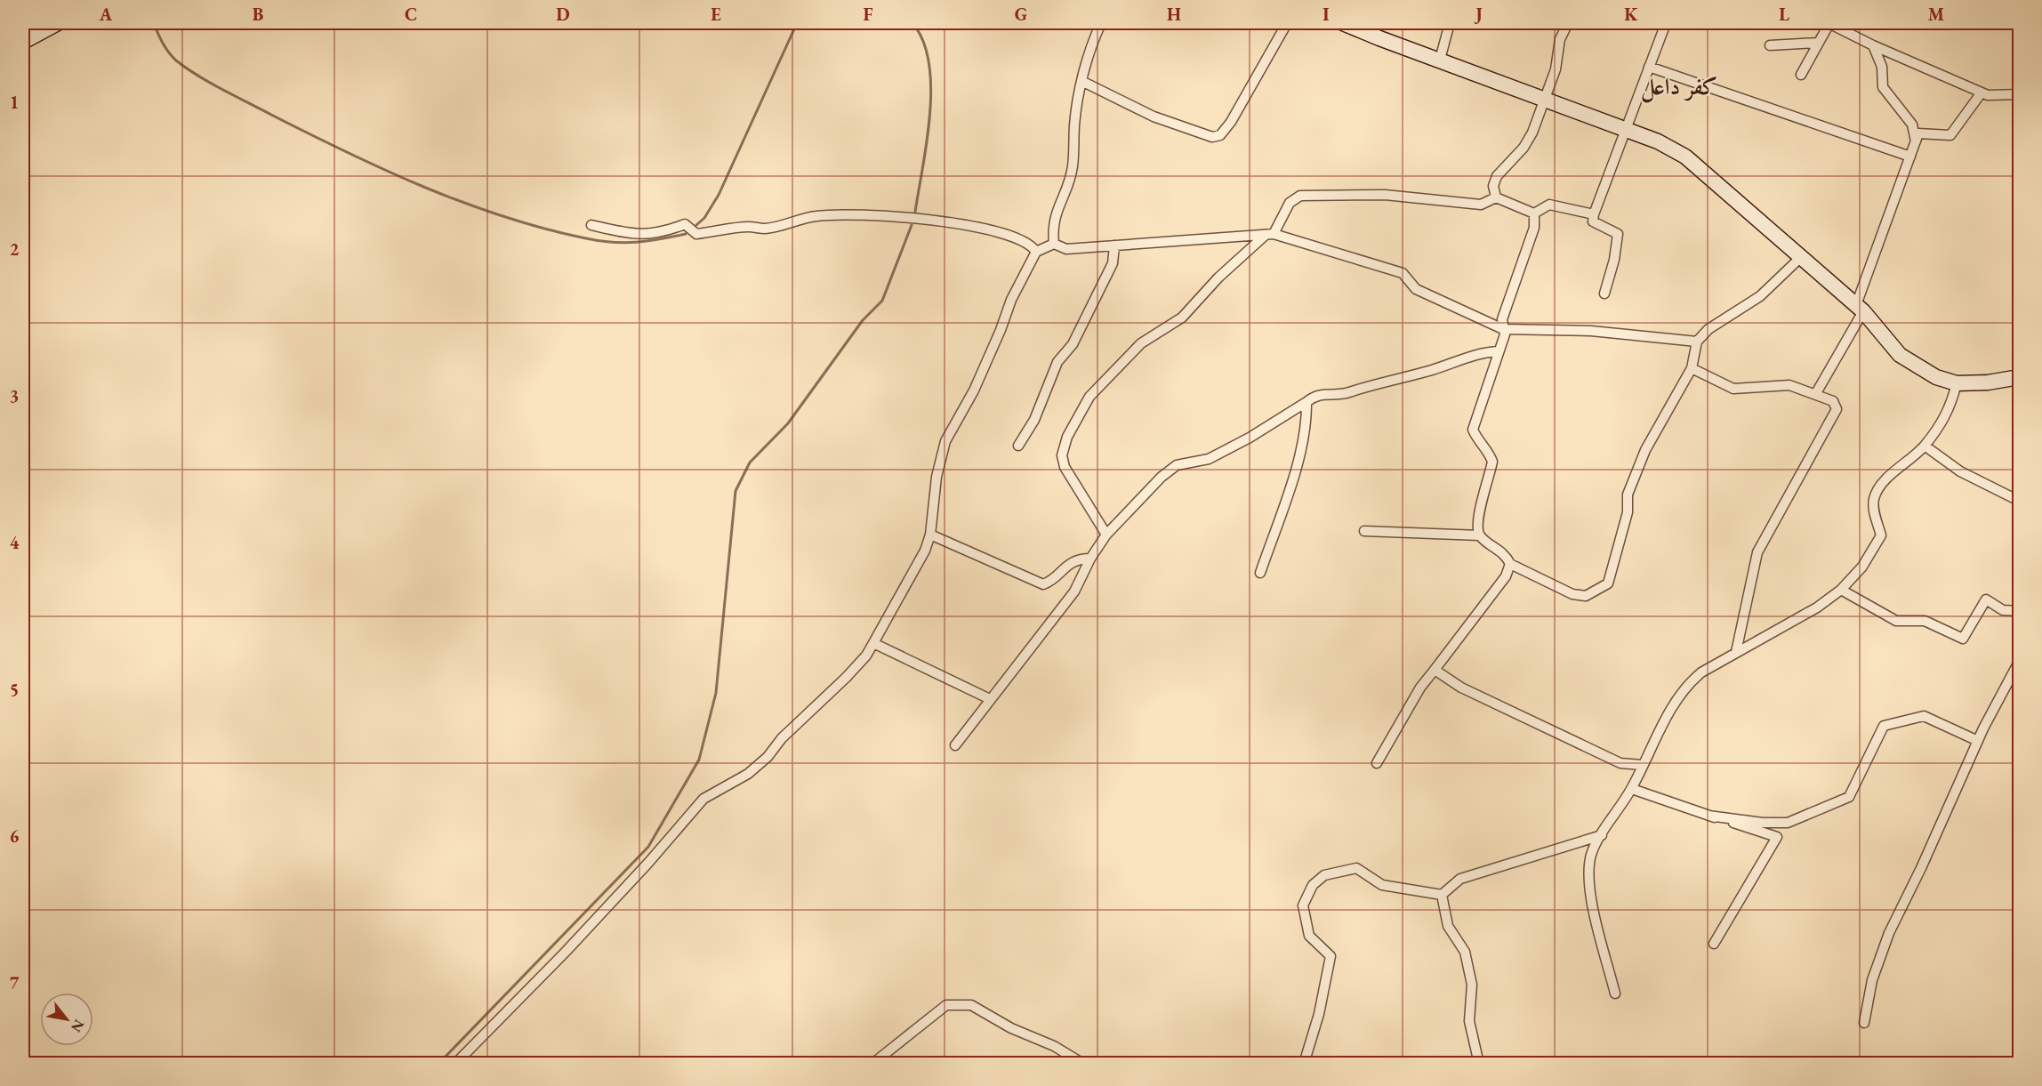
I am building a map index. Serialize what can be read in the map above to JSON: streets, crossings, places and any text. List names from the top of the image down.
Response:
{
  "districts": ["كفر داعل"],
  "north": "bottom right",
  "grid": {
    "columns": [
      "A",
      "B",
      "C",
      "D",
      "E",
      "F",
      "G",
      "H",
      "I",
      "J",
      "K",
      "L",
      "M"
    ],
    "rows": [
      "1",
      "2",
      "3",
      "4",
      "5",
      "6",
      "7"
    ]
  }
}
